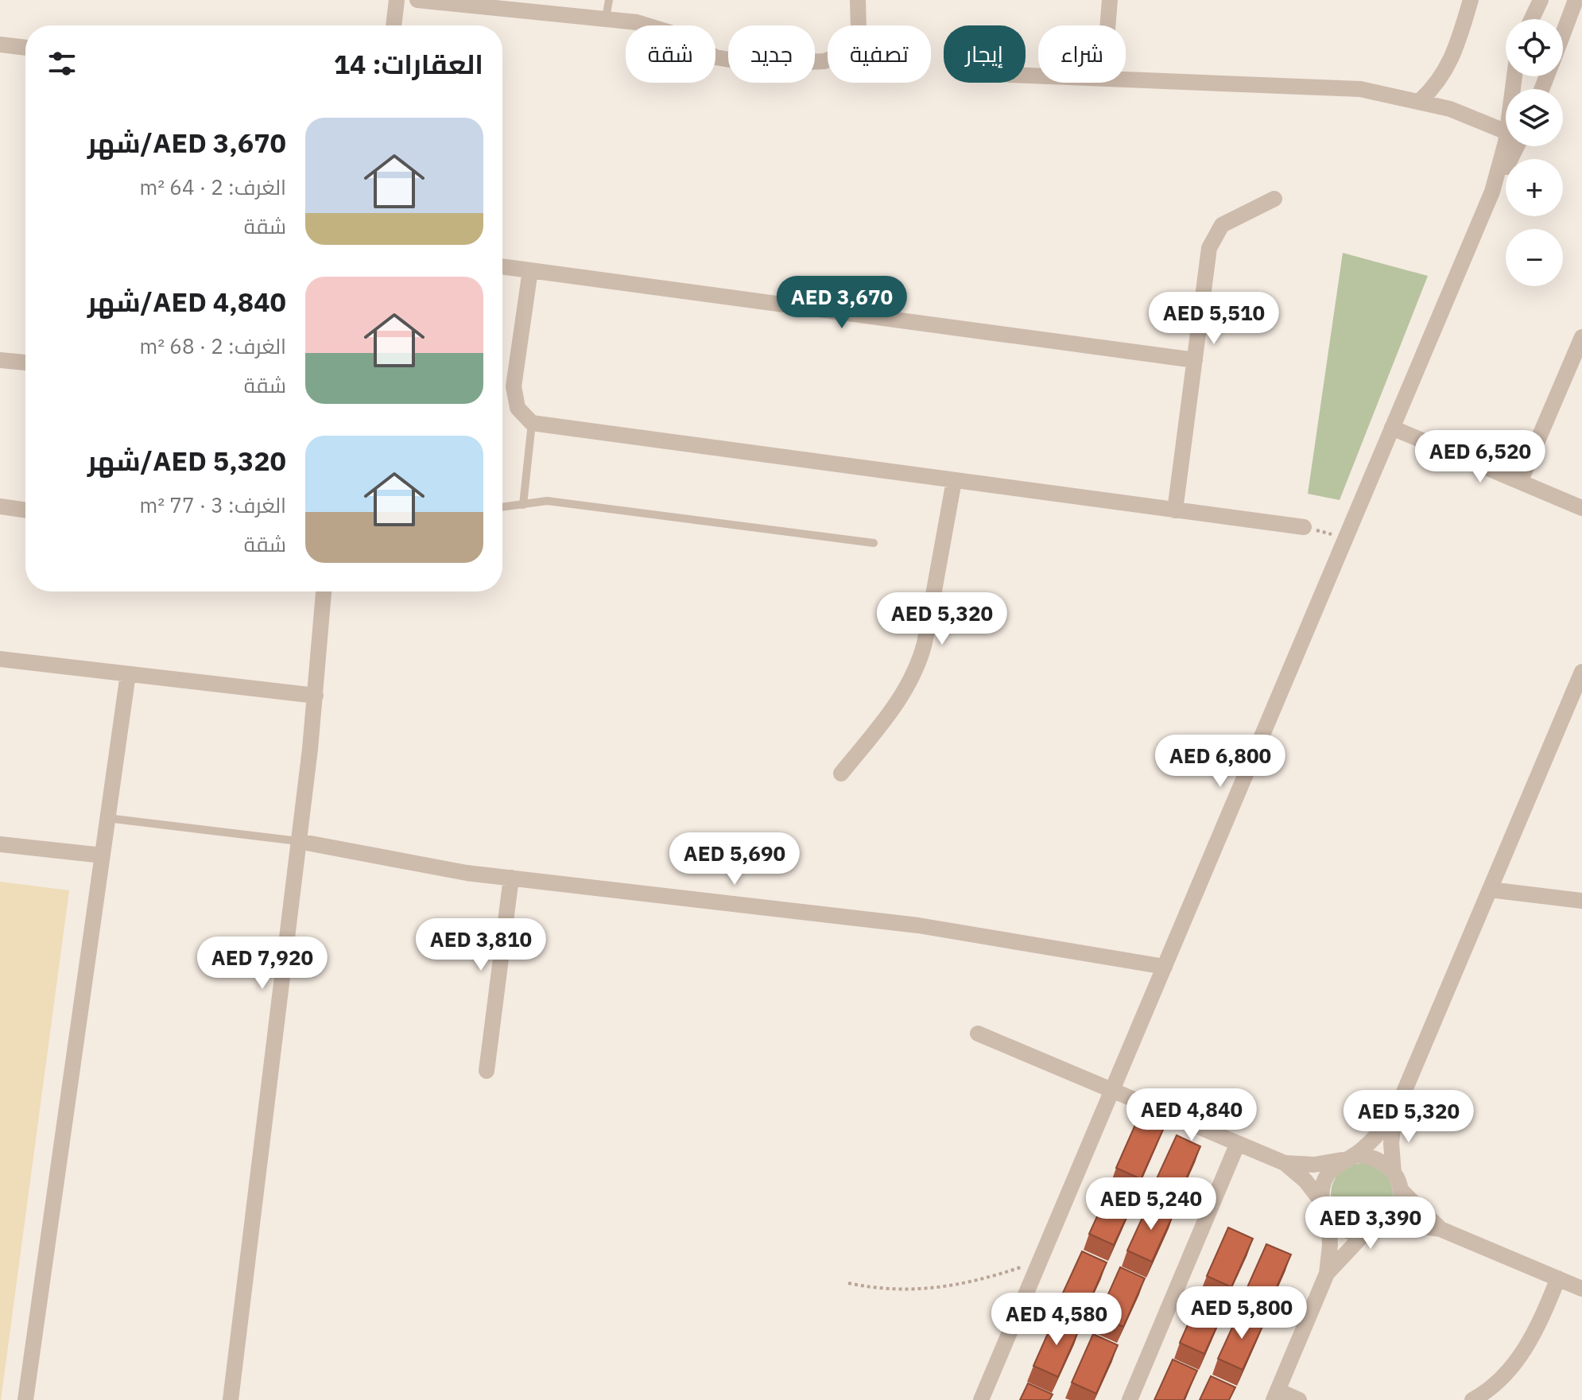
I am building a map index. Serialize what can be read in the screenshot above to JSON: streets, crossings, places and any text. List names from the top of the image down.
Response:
{
  "page": {
    "map_buttons": ["+", "−"],
    "chip": [
      "شراء",
      "إيجار",
      "تصفية",
      "جديد",
      "شقة"
    ],
    "heading": "العقارات: 14",
    "list": [
      {
        "name": "AED 3,670/شهر",
        "note": "الغرف: 2 · 64 m² · شقة"
      },
      {
        "name": "AED 4,840/شهر",
        "note": "الغرف: 2 · 68 m² · شقة"
      },
      {
        "name": "AED 5,320/شهر",
        "note": "الغرف: 3 · 77 m² · شقة"
      }
    ],
    "price": [
      "AED 3,670",
      "AED 5,510",
      "AED 6,520",
      "AED 5,320",
      "AED 6,800",
      "AED 5,690",
      "AED 3,810",
      "AED 7,920",
      "AED 4,840",
      "AED 5,320",
      "AED 5,240",
      "AED 3,390",
      "AED 5,800",
      "AED 4,580"
    ]
  }
}
